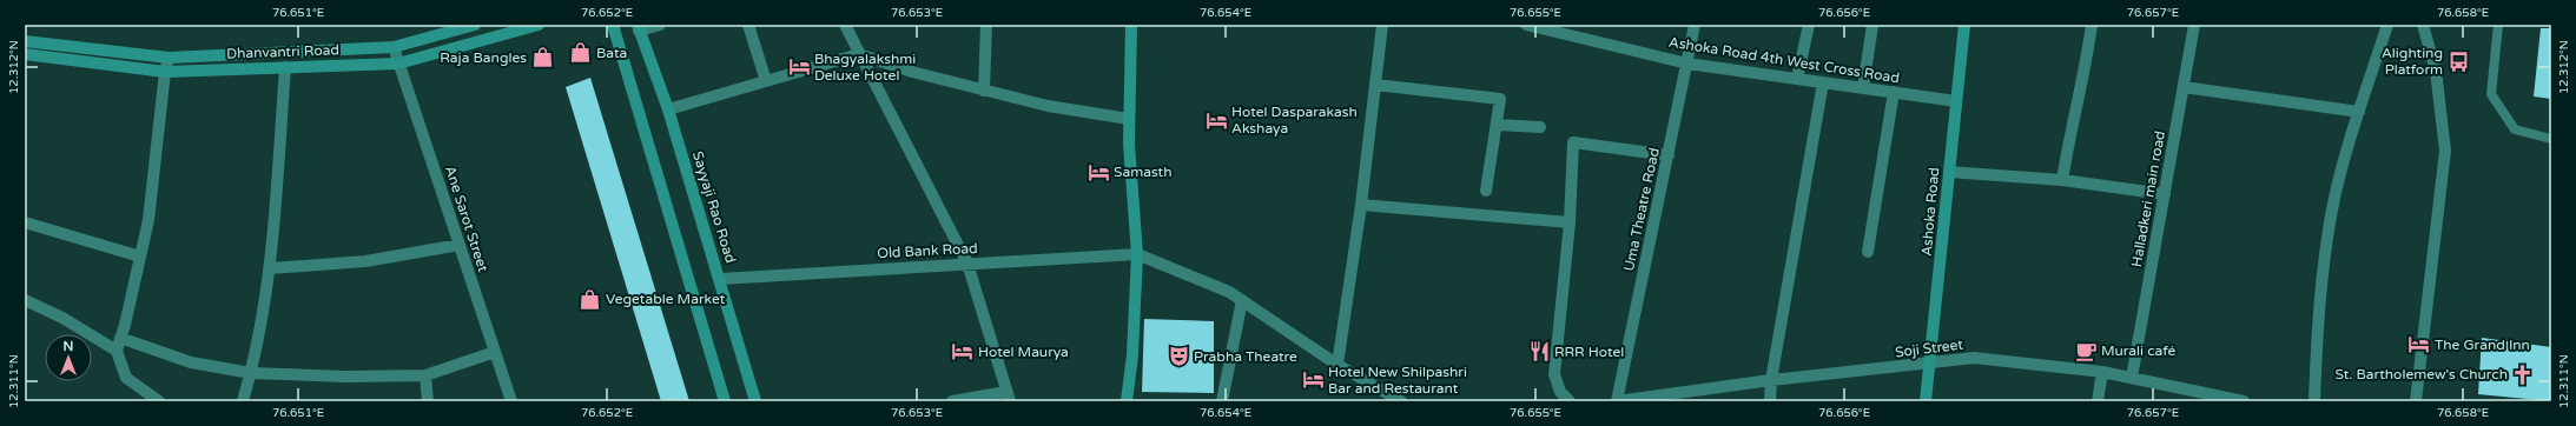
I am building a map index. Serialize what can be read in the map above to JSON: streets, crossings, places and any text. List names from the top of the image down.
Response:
{
  "streets": {
    "street": [
      "Dhanvantri Road",
      "Ashoka Road 4th West Cross Road",
      "Halladkeri main road",
      "Sayyaji Rao Road",
      "Uma Theatre Road",
      "Ashoka Road",
      "Ane Sarot Street",
      "Old Bank Road",
      "Soji Street"
    ]
  },
  "crossings": [
    ["Dhanvantri Road", "Ane Sarot Street"],
    ["Ashoka Road 4th West Cross Road", "Uma Theatre Road"],
    ["Ashoka Road 4th West Cross Road", "Ashoka Road"],
    ["Halladkeri main road", "Soji Street"],
    ["Sayyaji Rao Road", "Old Bank Road"],
    ["Uma Theatre Road", "Soji Street"],
    ["Ashoka Road", "Soji Street"]
  ],
  "places": {
    "shop": ["Bata", "Raja Bangles", "Vegetable Market"],
    "bus stop": ["Alighting Platform"],
    "hotel": [
      "Bhagyalakshmi Deluxe Hotel",
      "Hotel Dasparakash Akshaya",
      "Samasth",
      "The Grand Inn",
      "Hotel Maurya",
      "Hotel New Shilpashri Bar and Restaurant"
    ],
    "cafe": ["Murali café"],
    "restaurant": ["RRR Hotel"],
    "theatre": ["Prabha Theatre"],
    "church": ["St. Bartholemew's Church"]
  },
  "north": "top",
  "coordinates": [
    "76.651°E",
    "76.652°E",
    "76.653°E",
    "76.654°E",
    "76.655°E",
    "76.656°E",
    "76.657°E",
    "76.658°E",
    "12.312°N",
    "12.311°N"
  ]
}
